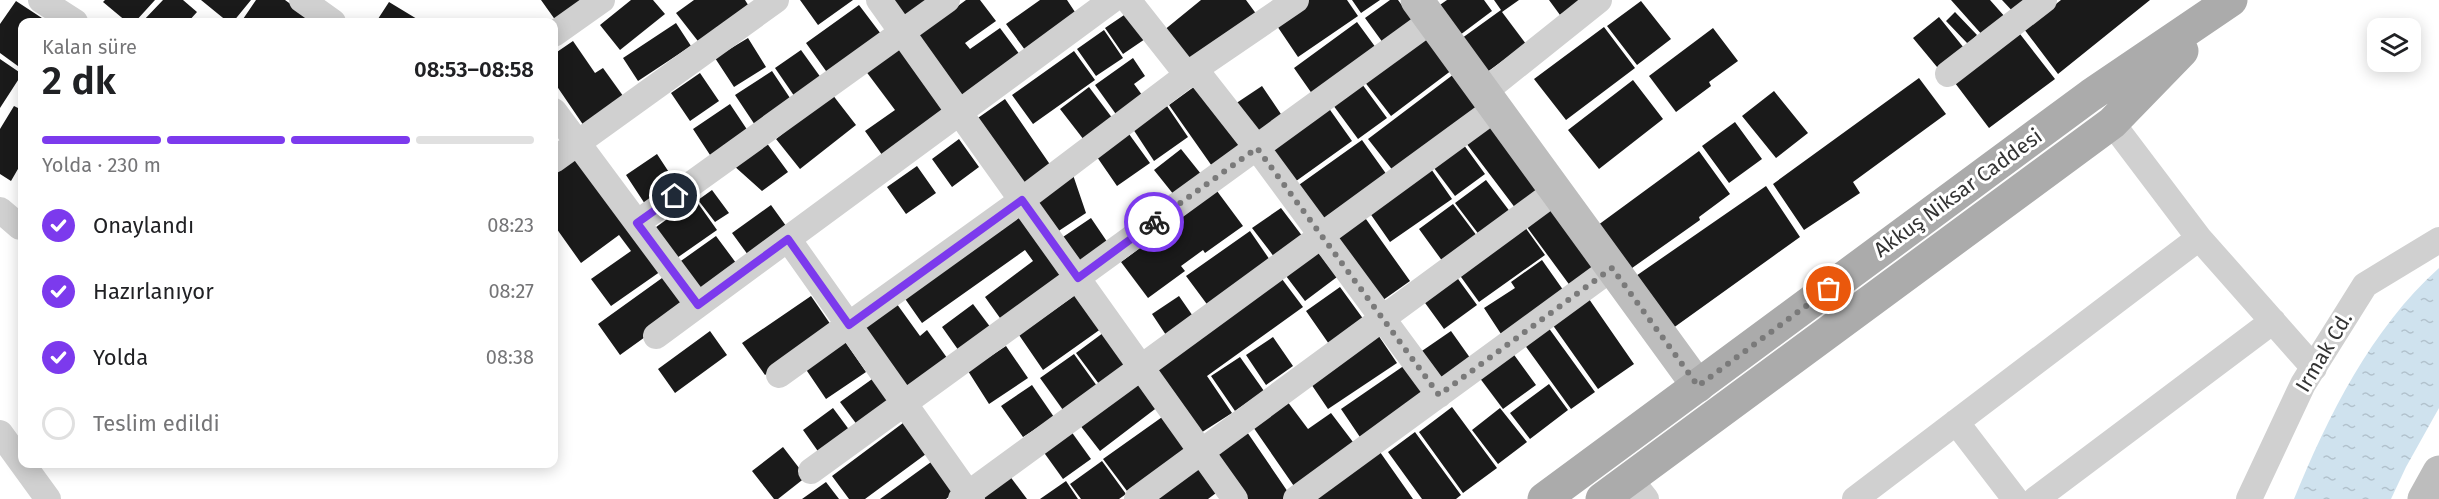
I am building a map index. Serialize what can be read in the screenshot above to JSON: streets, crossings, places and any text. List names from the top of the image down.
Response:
{
  "streets": {
    "main road": ["Akkuş Niksar Caddesi"],
    "street": ["Irmak Cd."]
  },
  "page": {
    "heading": ["2 dk", "Kalan süre", "08:53–08:58"],
    "bar": "Yolda · 230 m",
    "list": [
      ["Onaylandı", "08:23"],
      ["Hazırlanıyor", "08:27"],
      ["Yolda", "08:38"],
      "Teslim edildi"
    ]
  }
}
